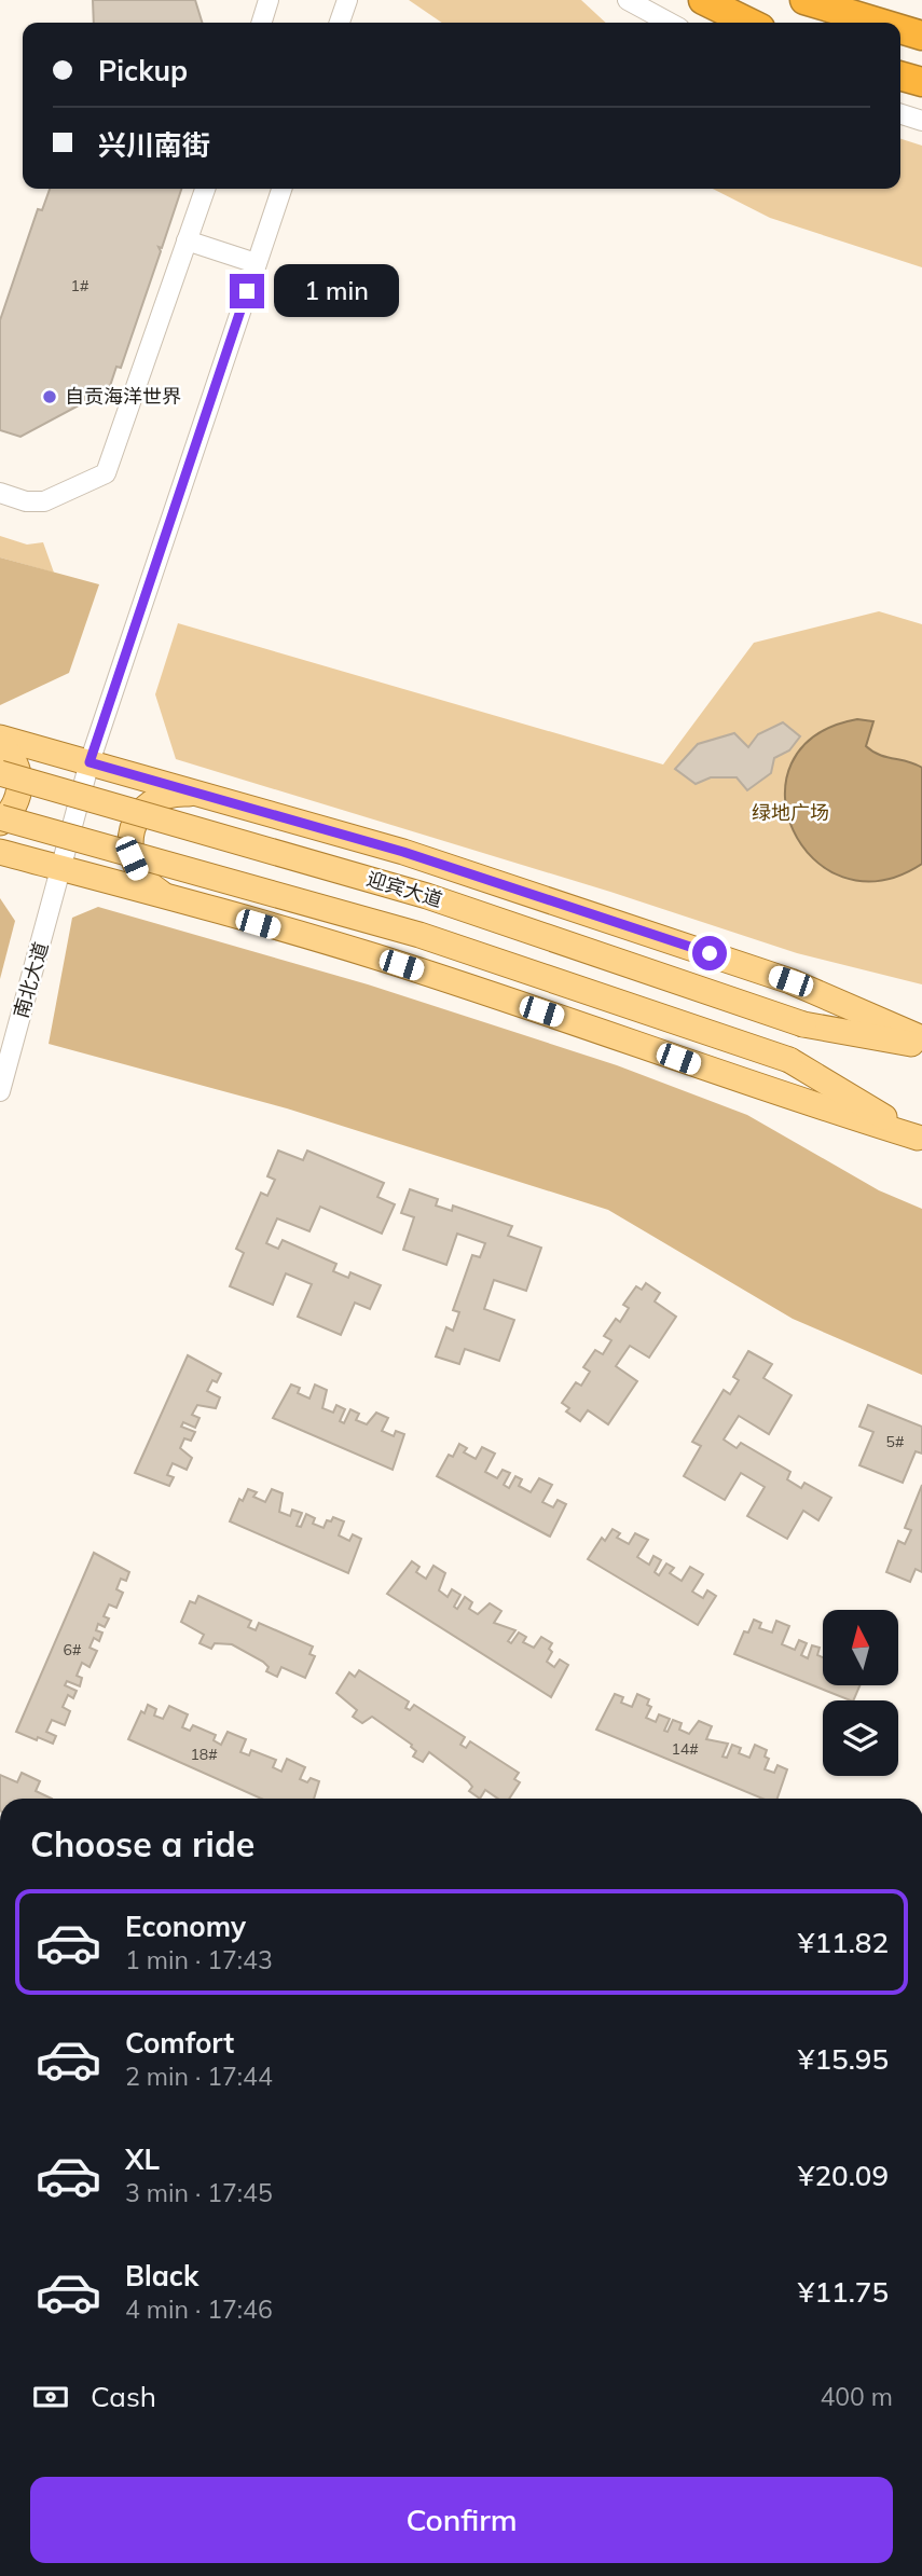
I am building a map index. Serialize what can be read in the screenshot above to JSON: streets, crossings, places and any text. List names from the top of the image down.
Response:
{
  "streets": {
    "main road": ["迎宾大道"],
    "street": ["南北大道"]
  },
  "parks": ["绿地广场"],
  "places": ["自贡海洋世界"],
  "house_numbers": [
    "1#",
    "5#",
    "6#",
    "14#",
    "18#"
  ],
  "north": "top",
  "page": {
    "banner": ["Pickup", "兴川南街"],
    "bubble": "1 min",
    "heading": "Choose a ride",
    "list": [
      {
        "name": "Economy",
        "note": "1 min · 17:43",
        "value": "¥11.82"
      },
      {
        "name": "Comfort",
        "note": "2 min · 17:44",
        "value": "¥15.95"
      },
      {
        "name": "XL",
        "note": "3 min · 17:45",
        "value": "¥20.09"
      },
      {
        "name": "Black",
        "note": "4 min · 17:46",
        "value": "¥11.75"
      }
    ],
    "pay": ["Cash", "400 m"],
    "buttons": "Confirm"
  }
}
